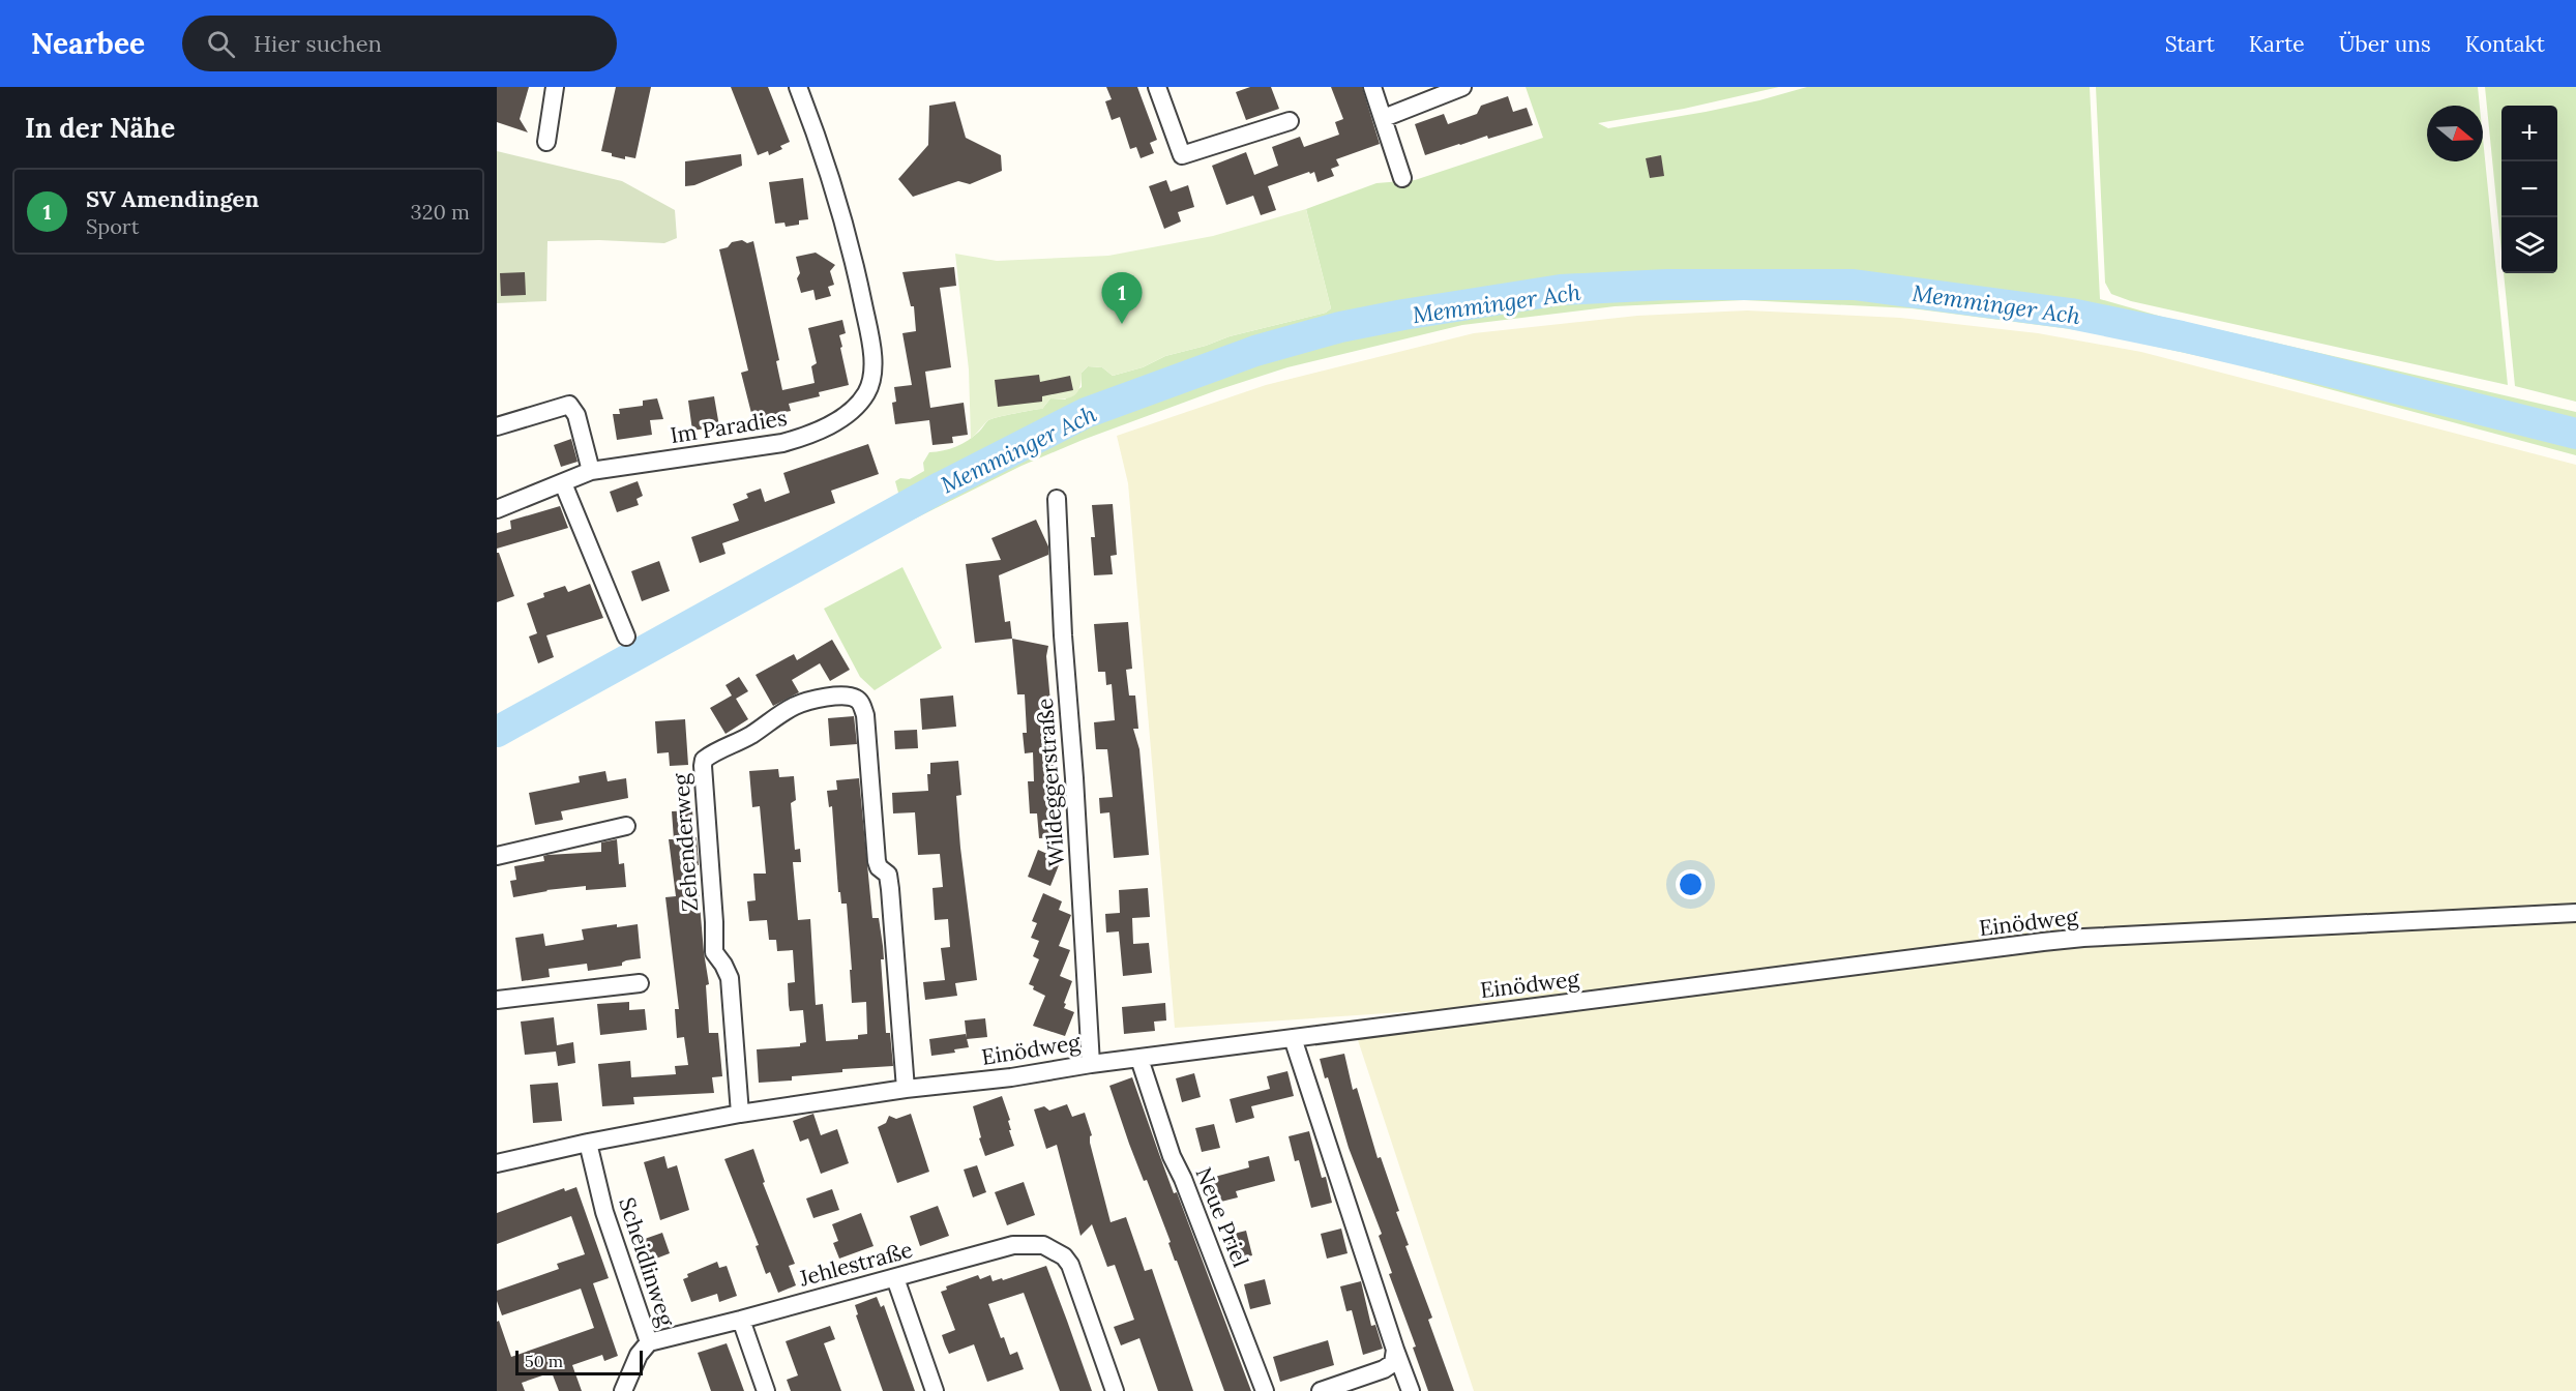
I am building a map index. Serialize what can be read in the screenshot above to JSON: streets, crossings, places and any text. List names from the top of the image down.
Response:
{
  "streets": {
    "street": [
      "Im Paradies",
      "Wildeggerstraße",
      "Zehenderweg",
      "Einödweg",
      "Neue Priel",
      "Scheidlinweg",
      "Jehlestraße"
    ]
  },
  "crossings": [
    ["Wildeggerstraße", "Einödweg"],
    ["Zehenderweg", "Einödweg"],
    ["Einödweg", "Neue Priel"],
    ["Einödweg", "Scheidlinweg"],
    ["Scheidlinweg", "Jehlestraße"]
  ],
  "water": ["Memminger Ach"],
  "scale_bar": "50 m",
  "north": "right",
  "page": {
    "header": "Nearbee",
    "search": "Hier suchen",
    "nav": [
      "Start",
      "Karte",
      "Über uns",
      "Kontakt"
    ],
    "heading": "In der Nähe",
    "map_buttons": ["+", "−"],
    "list": [
      {
        "mark": "1",
        "name": "SV Amendingen",
        "note": "Sport",
        "value": "320 m"
      }
    ],
    "pins": "1",
    "scale": "50 m"
  }
}
